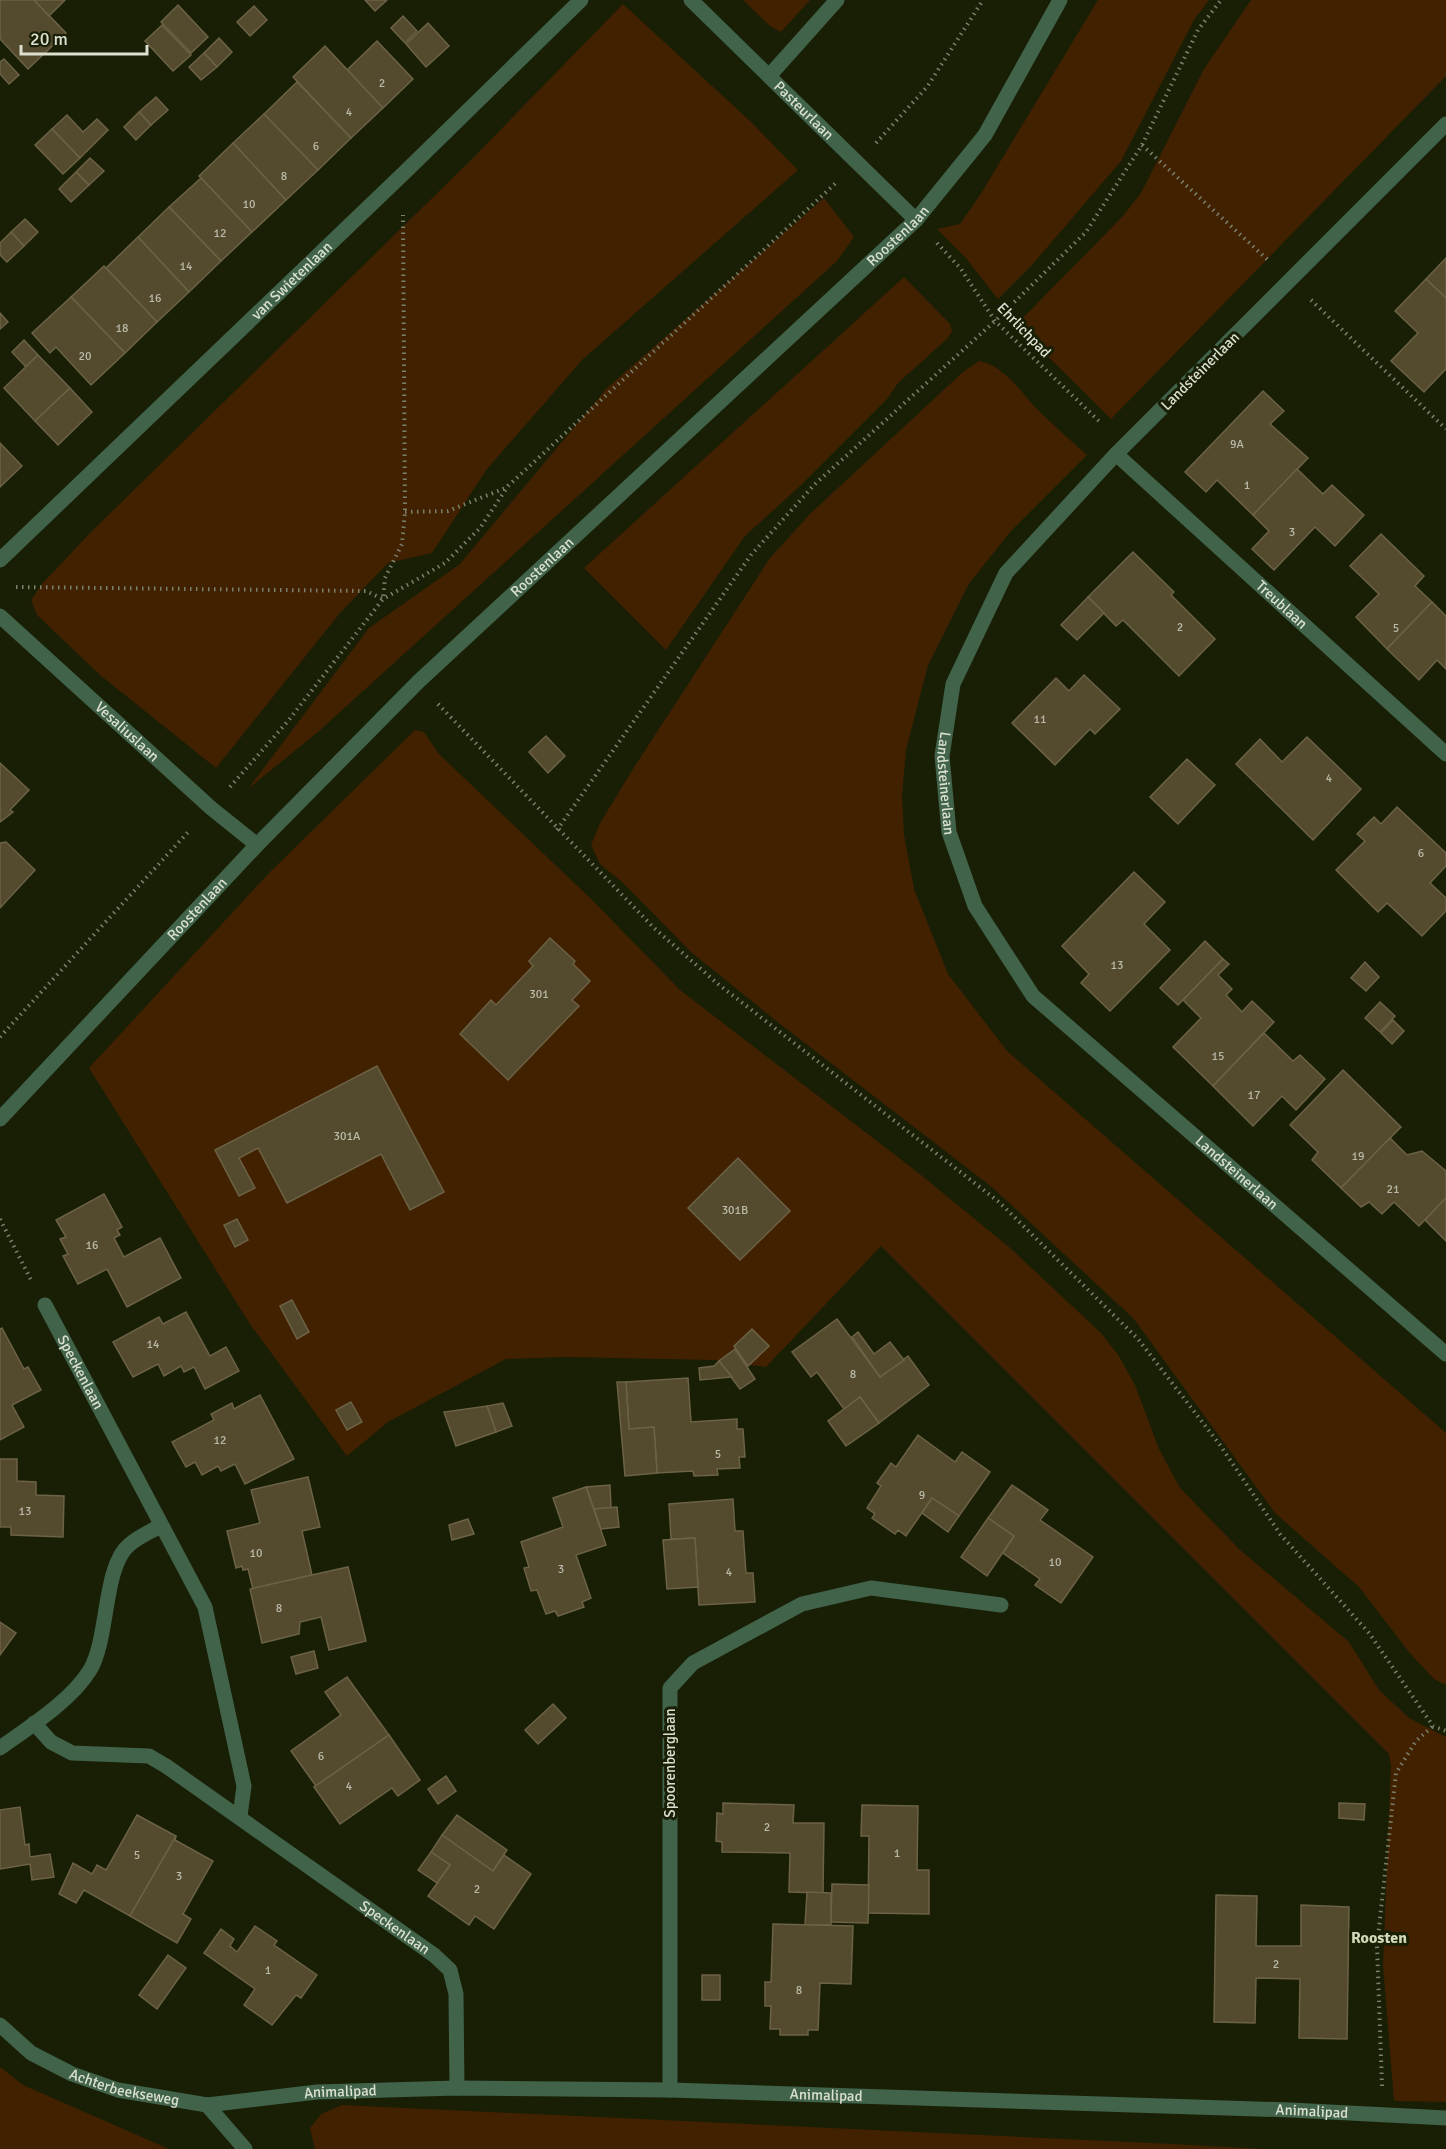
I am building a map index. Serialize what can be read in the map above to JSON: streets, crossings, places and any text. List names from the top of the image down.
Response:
{
  "streets": {
    "street": [
      "Pasteurlaan",
      "Roostenlaan",
      "van Swietenlaan",
      "Landsteinerlaan",
      "Treublaan",
      "Vesaliuslaan",
      "Speckenlaan",
      "Spoorenberglaan",
      "Achterbeekseweg",
      "Animalipad"
    ],
    "path": ["Ehrlichpad"]
  },
  "crossings": [
    ["Pasteurlaan", "Roostenlaan"],
    ["Pasteurlaan", "Ehrlichpad"],
    ["Roostenlaan", "Ehrlichpad"],
    ["Roostenlaan", "Vesaliuslaan"],
    ["Ehrlichpad", "Landsteinerlaan"],
    ["Ehrlichpad", "Treublaan"],
    ["Landsteinerlaan", "Treublaan"],
    ["Speckenlaan", "Animalipad"],
    ["Spoorenberglaan", "Animalipad"],
    ["Achterbeekseweg", "Animalipad"]
  ],
  "districts": ["Roosten"],
  "house_numbers": [
    "2",
    "4",
    "6",
    "8",
    "10",
    "12",
    "14",
    "16",
    "18",
    "20",
    "9A",
    "1",
    "3",
    "2",
    "5",
    "11",
    "4",
    "6",
    "13",
    "301",
    "15",
    "17",
    "301A",
    "19",
    "21",
    "301B",
    "16",
    "14",
    "8",
    "12",
    "5",
    "9",
    "13",
    "10",
    "10",
    "3",
    "4",
    "8",
    "6",
    "4",
    "2",
    "1",
    "5",
    "3",
    "2",
    "2",
    "1",
    "8"
  ],
  "scale_bar": "20 m"
}
